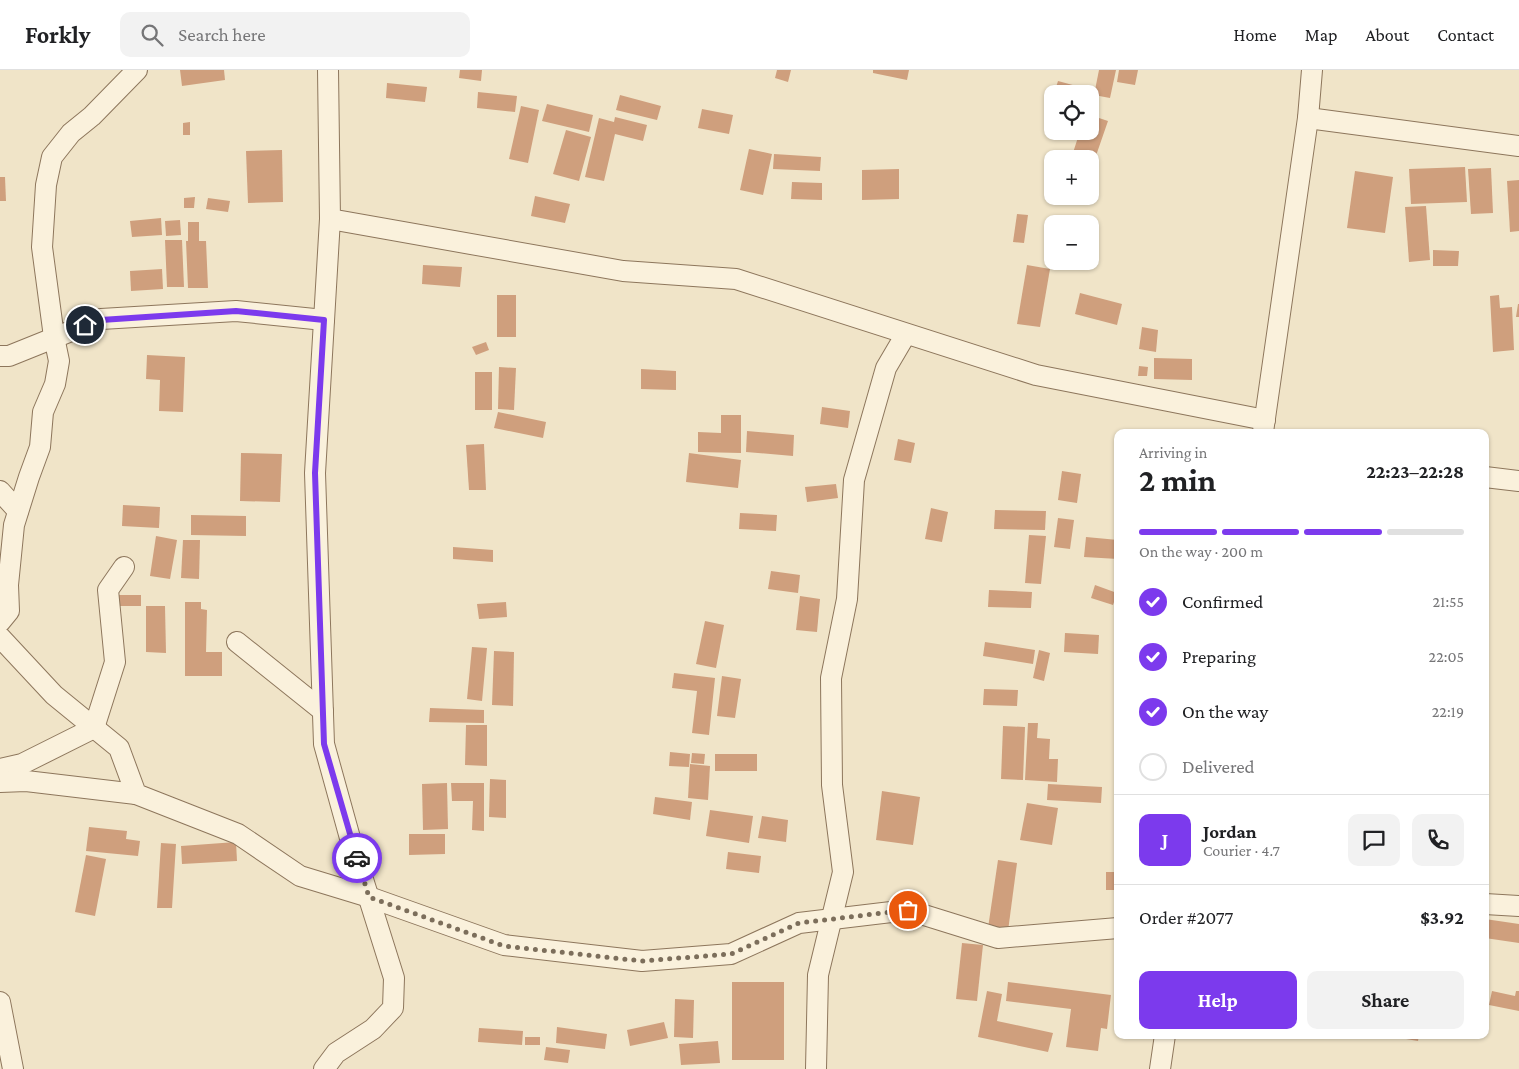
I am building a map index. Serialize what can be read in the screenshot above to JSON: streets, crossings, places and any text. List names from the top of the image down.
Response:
{
  "page": {
    "header": "Forkly",
    "search": "Search here",
    "nav": [
      "Home",
      "Map",
      "About",
      "Contact"
    ],
    "map_buttons": ["+", "−"],
    "heading": ["2 min", "Arriving in", "22:23–22:28"],
    "panel": [
      "Jordan",
      "Courier · 4.7",
      "Order #2077",
      "$3.92"
    ],
    "bar": "On the way · 200 m",
    "list": [
      ["Confirmed", "21:55"],
      ["Preparing", "22:05"],
      ["On the way", "22:19"],
      "Delivered"
    ],
    "round": "J",
    "buttons": ["Help", "Share"]
  }
}
